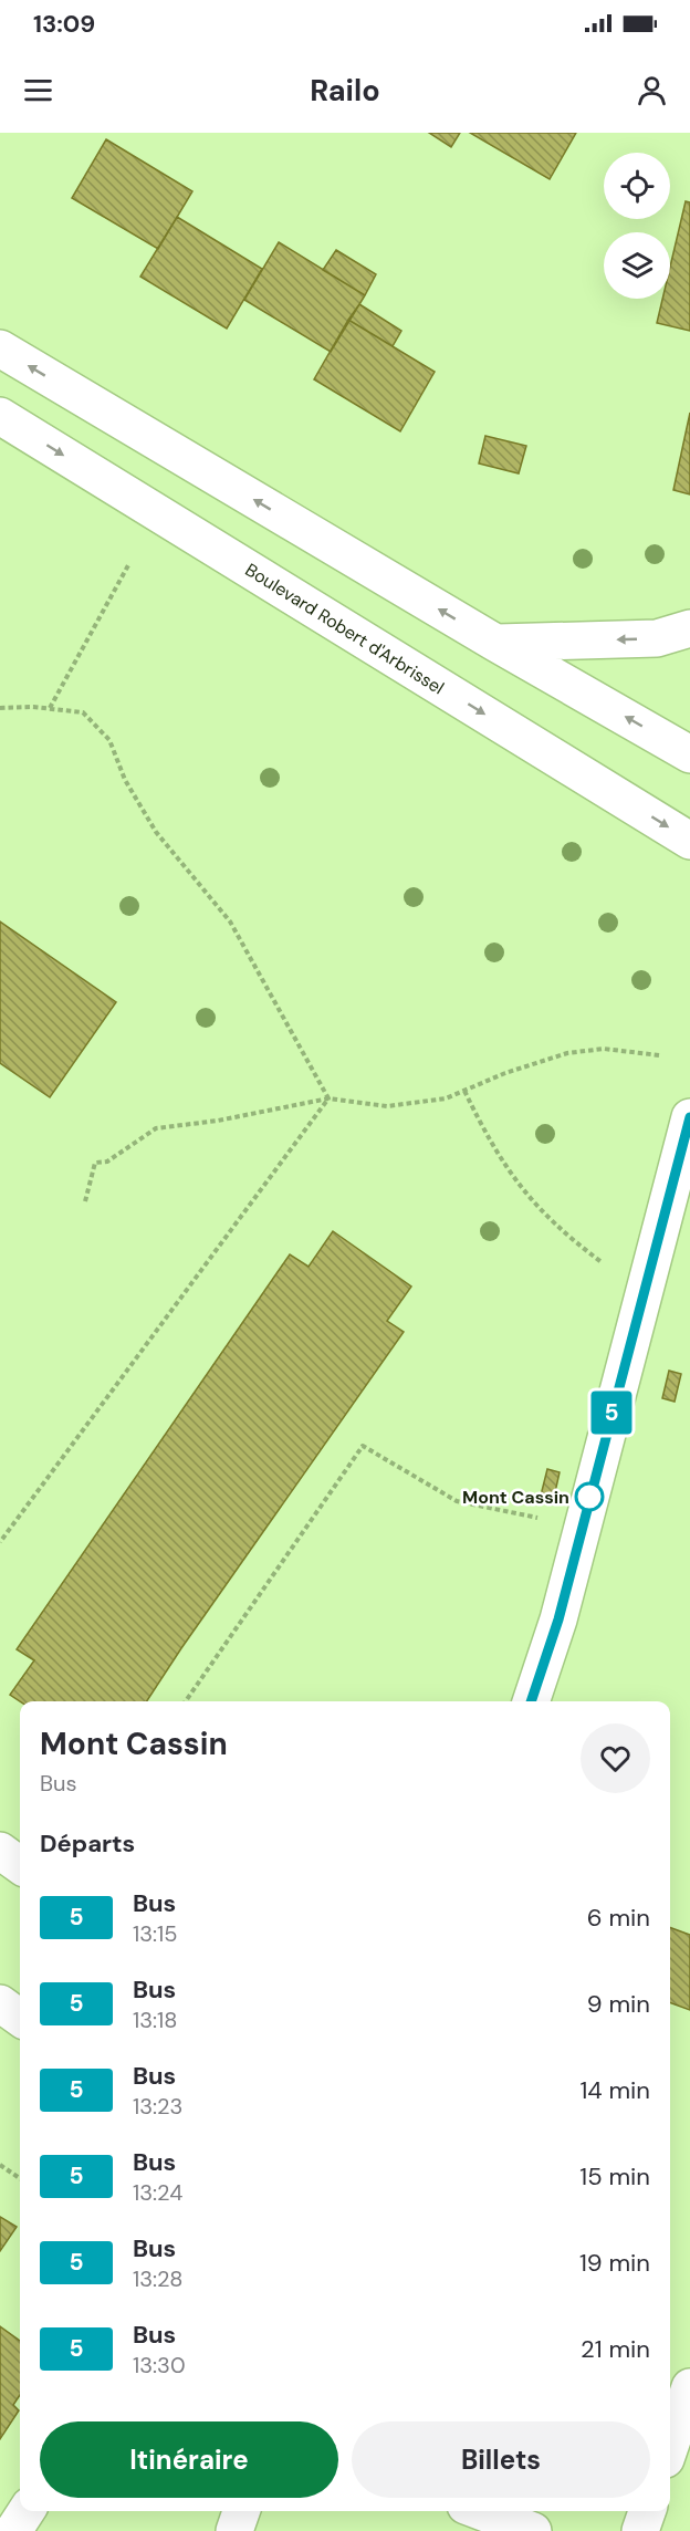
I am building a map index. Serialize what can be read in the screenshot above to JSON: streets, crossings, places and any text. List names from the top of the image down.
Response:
{
  "streets": {
    "street": ["Boulevard Robert d'Arbrissel"]
  },
  "places": ["Mont Cassin"],
  "lines": ["bus line 5"],
  "page": {
    "status": "13:09",
    "header": "Railo",
    "on_map": "5",
    "heading": [
      ["Mont Cassin", "Bus"],
      "Départs"
    ],
    "list": [
      {
        "mark": "5",
        "name": "Bus",
        "note": "13:15",
        "value": "6 min"
      },
      {
        "mark": "5",
        "name": "Bus",
        "note": "13:18",
        "value": "9 min"
      },
      {
        "mark": "5",
        "name": "Bus",
        "note": "13:23",
        "value": "14 min"
      },
      {
        "mark": "5",
        "name": "Bus",
        "note": "13:24",
        "value": "15 min"
      },
      {
        "mark": "5",
        "name": "Bus",
        "note": "13:28",
        "value": "19 min"
      },
      {
        "mark": "5",
        "name": "Bus",
        "note": "13:30",
        "value": "21 min"
      }
    ],
    "buttons": ["Itinéraire", "Billets"]
  }
}
